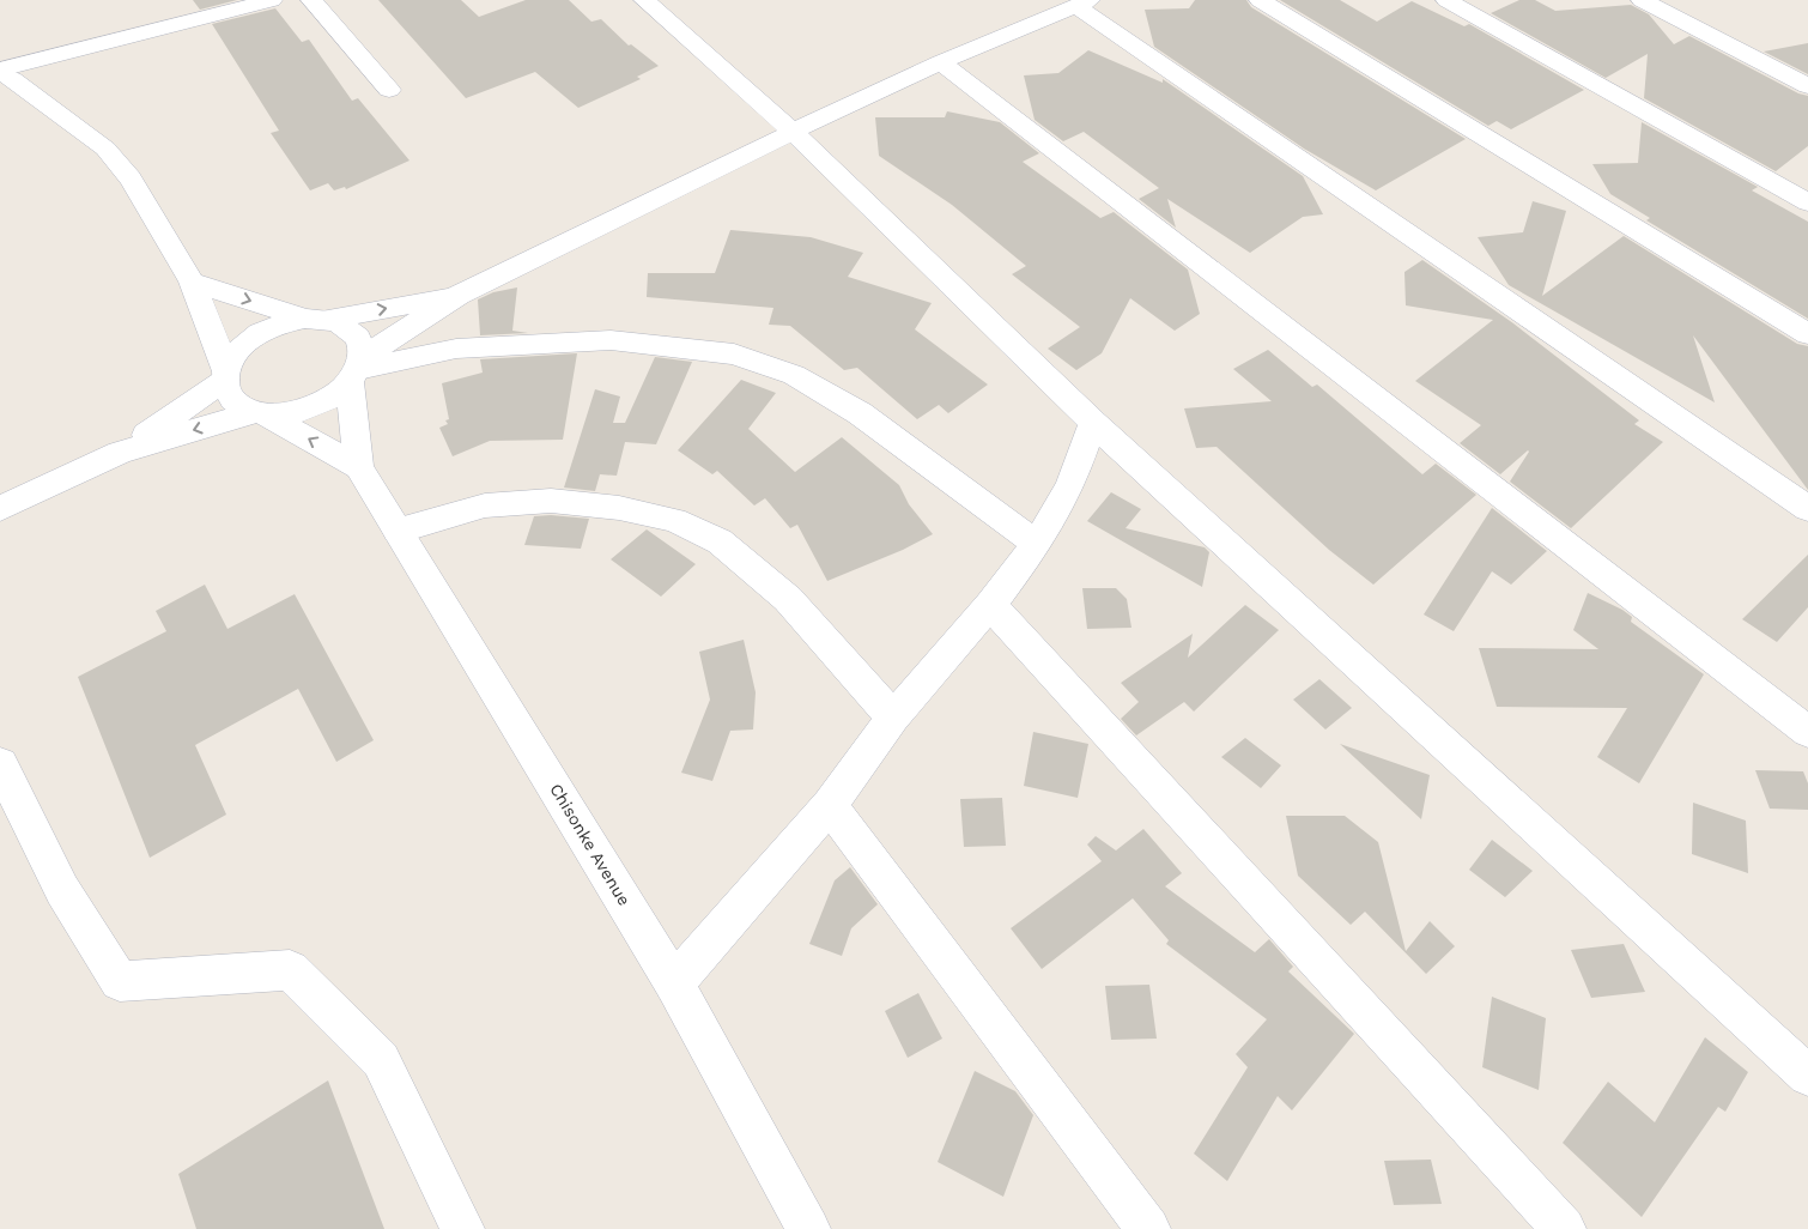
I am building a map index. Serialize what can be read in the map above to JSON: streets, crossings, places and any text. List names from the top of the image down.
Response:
{
  "streets": {
    "street": ["Chisonke Avenue"]
  }
}
